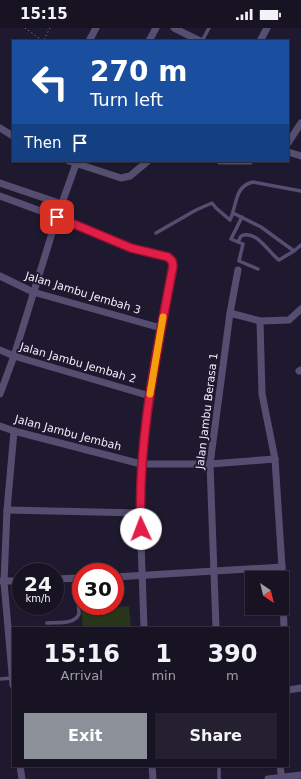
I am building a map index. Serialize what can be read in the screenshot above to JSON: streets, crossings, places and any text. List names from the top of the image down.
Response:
{
  "streets": {
    "street": [
      "Jalan Jambu Jembah 3",
      "Jalan Jambu Jembah 2",
      "Jalan Jambu Berasa 1",
      "Jalan Jambu Jembah"
    ]
  },
  "crossings": [
    ["Jalan Jambu Berasa 1", "Jalan Jambu Jembah"]
  ],
  "north": "bottom right",
  "page": {
    "status": "15:15",
    "turn": ["270 m", "Turn left"],
    "then": "Then",
    "speed": "24 km/h",
    "limit": "30",
    "eta": [
      "15:16",
      "Arrival",
      "1",
      "min",
      "390",
      "m"
    ],
    "buttons": ["Exit", "Share"]
  }
}
